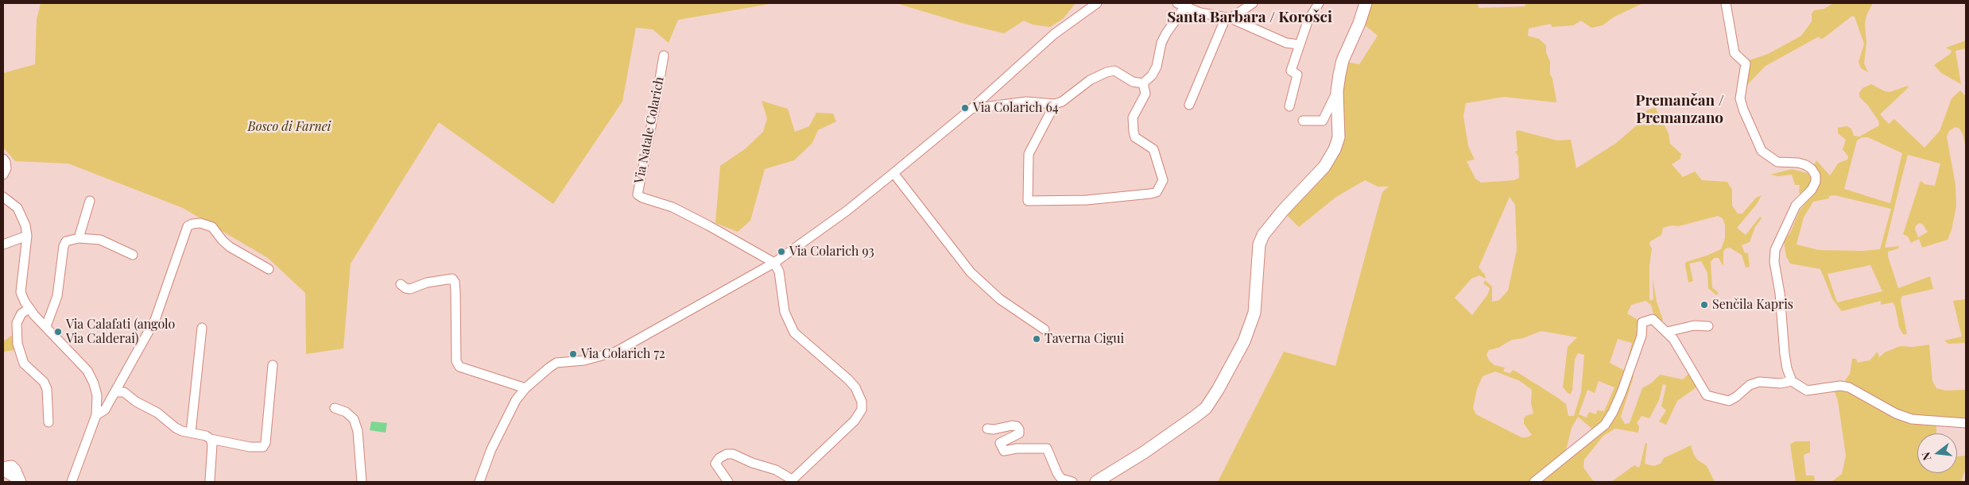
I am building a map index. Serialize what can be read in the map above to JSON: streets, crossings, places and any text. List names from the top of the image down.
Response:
{
  "streets": {
    "street": ["Via Natale Colarich"]
  },
  "districts": ["Santa Barbara / Korošci", "Premančan / Premanzano"],
  "parks": ["Bosco di Farnei"],
  "places": [
    "Via Colarich 64",
    "Via Colarich 93",
    "Senčila Kapris",
    "Via Calafati (angolo Via Calderai)",
    "Taverna Cigui",
    "Via Colarich 72"
  ],
  "north": "left"
}
